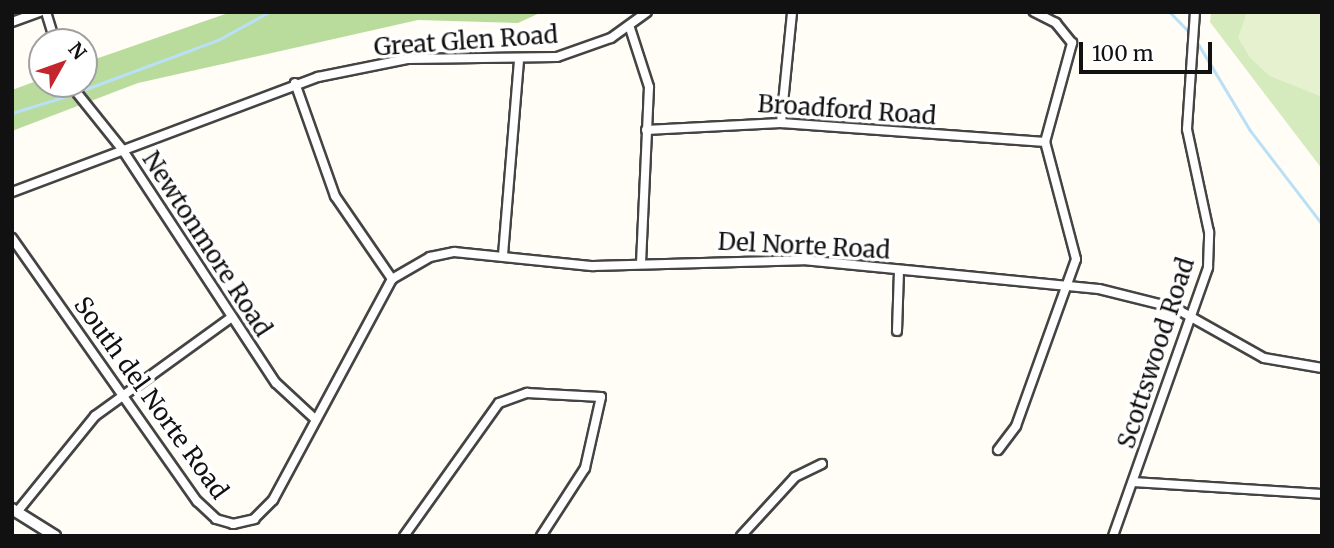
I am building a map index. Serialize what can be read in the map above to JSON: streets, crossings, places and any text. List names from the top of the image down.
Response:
{
  "streets": {
    "street": [
      "Great Glen Road",
      "Broadford Road",
      "Newtonmore Road",
      "Del Norte Road",
      "Scottswood Road",
      "South del Norte Road"
    ]
  },
  "crossings": [
    ["Great Glen Road", "Newtonmore Road"],
    ["Newtonmore Road", "South del Norte Road"],
    ["Del Norte Road", "Scottswood Road"]
  ],
  "scale_bar": "100 m",
  "north": "top right"
}
